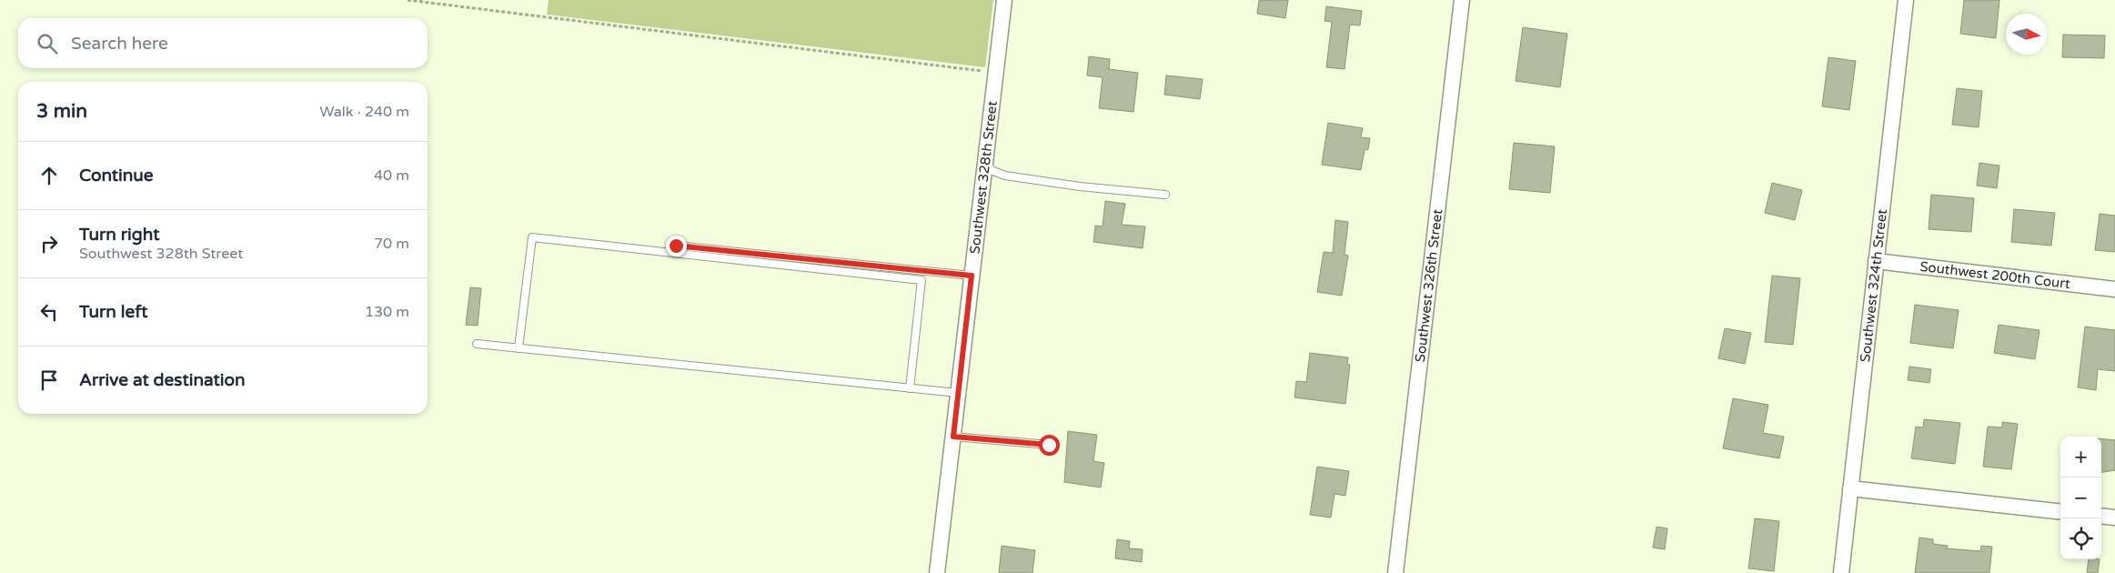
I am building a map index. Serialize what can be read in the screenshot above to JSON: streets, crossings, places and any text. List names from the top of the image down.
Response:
{
  "streets": {
    "street": [
      "Southwest 328th Street",
      "Southwest 200th Court",
      "Southwest 326th Street",
      "Southwest 324th Street"
    ]
  },
  "crossings": [
    ["Southwest 200th Court", "Southwest 324th Street"]
  ],
  "north": "right",
  "page": {
    "search": "Search here",
    "heading": ["3 min", "Walk · 240 m"],
    "list": [
      ["Continue", "40 m"],
      ["Turn right", "Southwest 328th Street", "70 m"],
      ["Turn left", "130 m"],
      "Arrive at destination"
    ],
    "map_buttons": ["+", "−"]
  }
}
